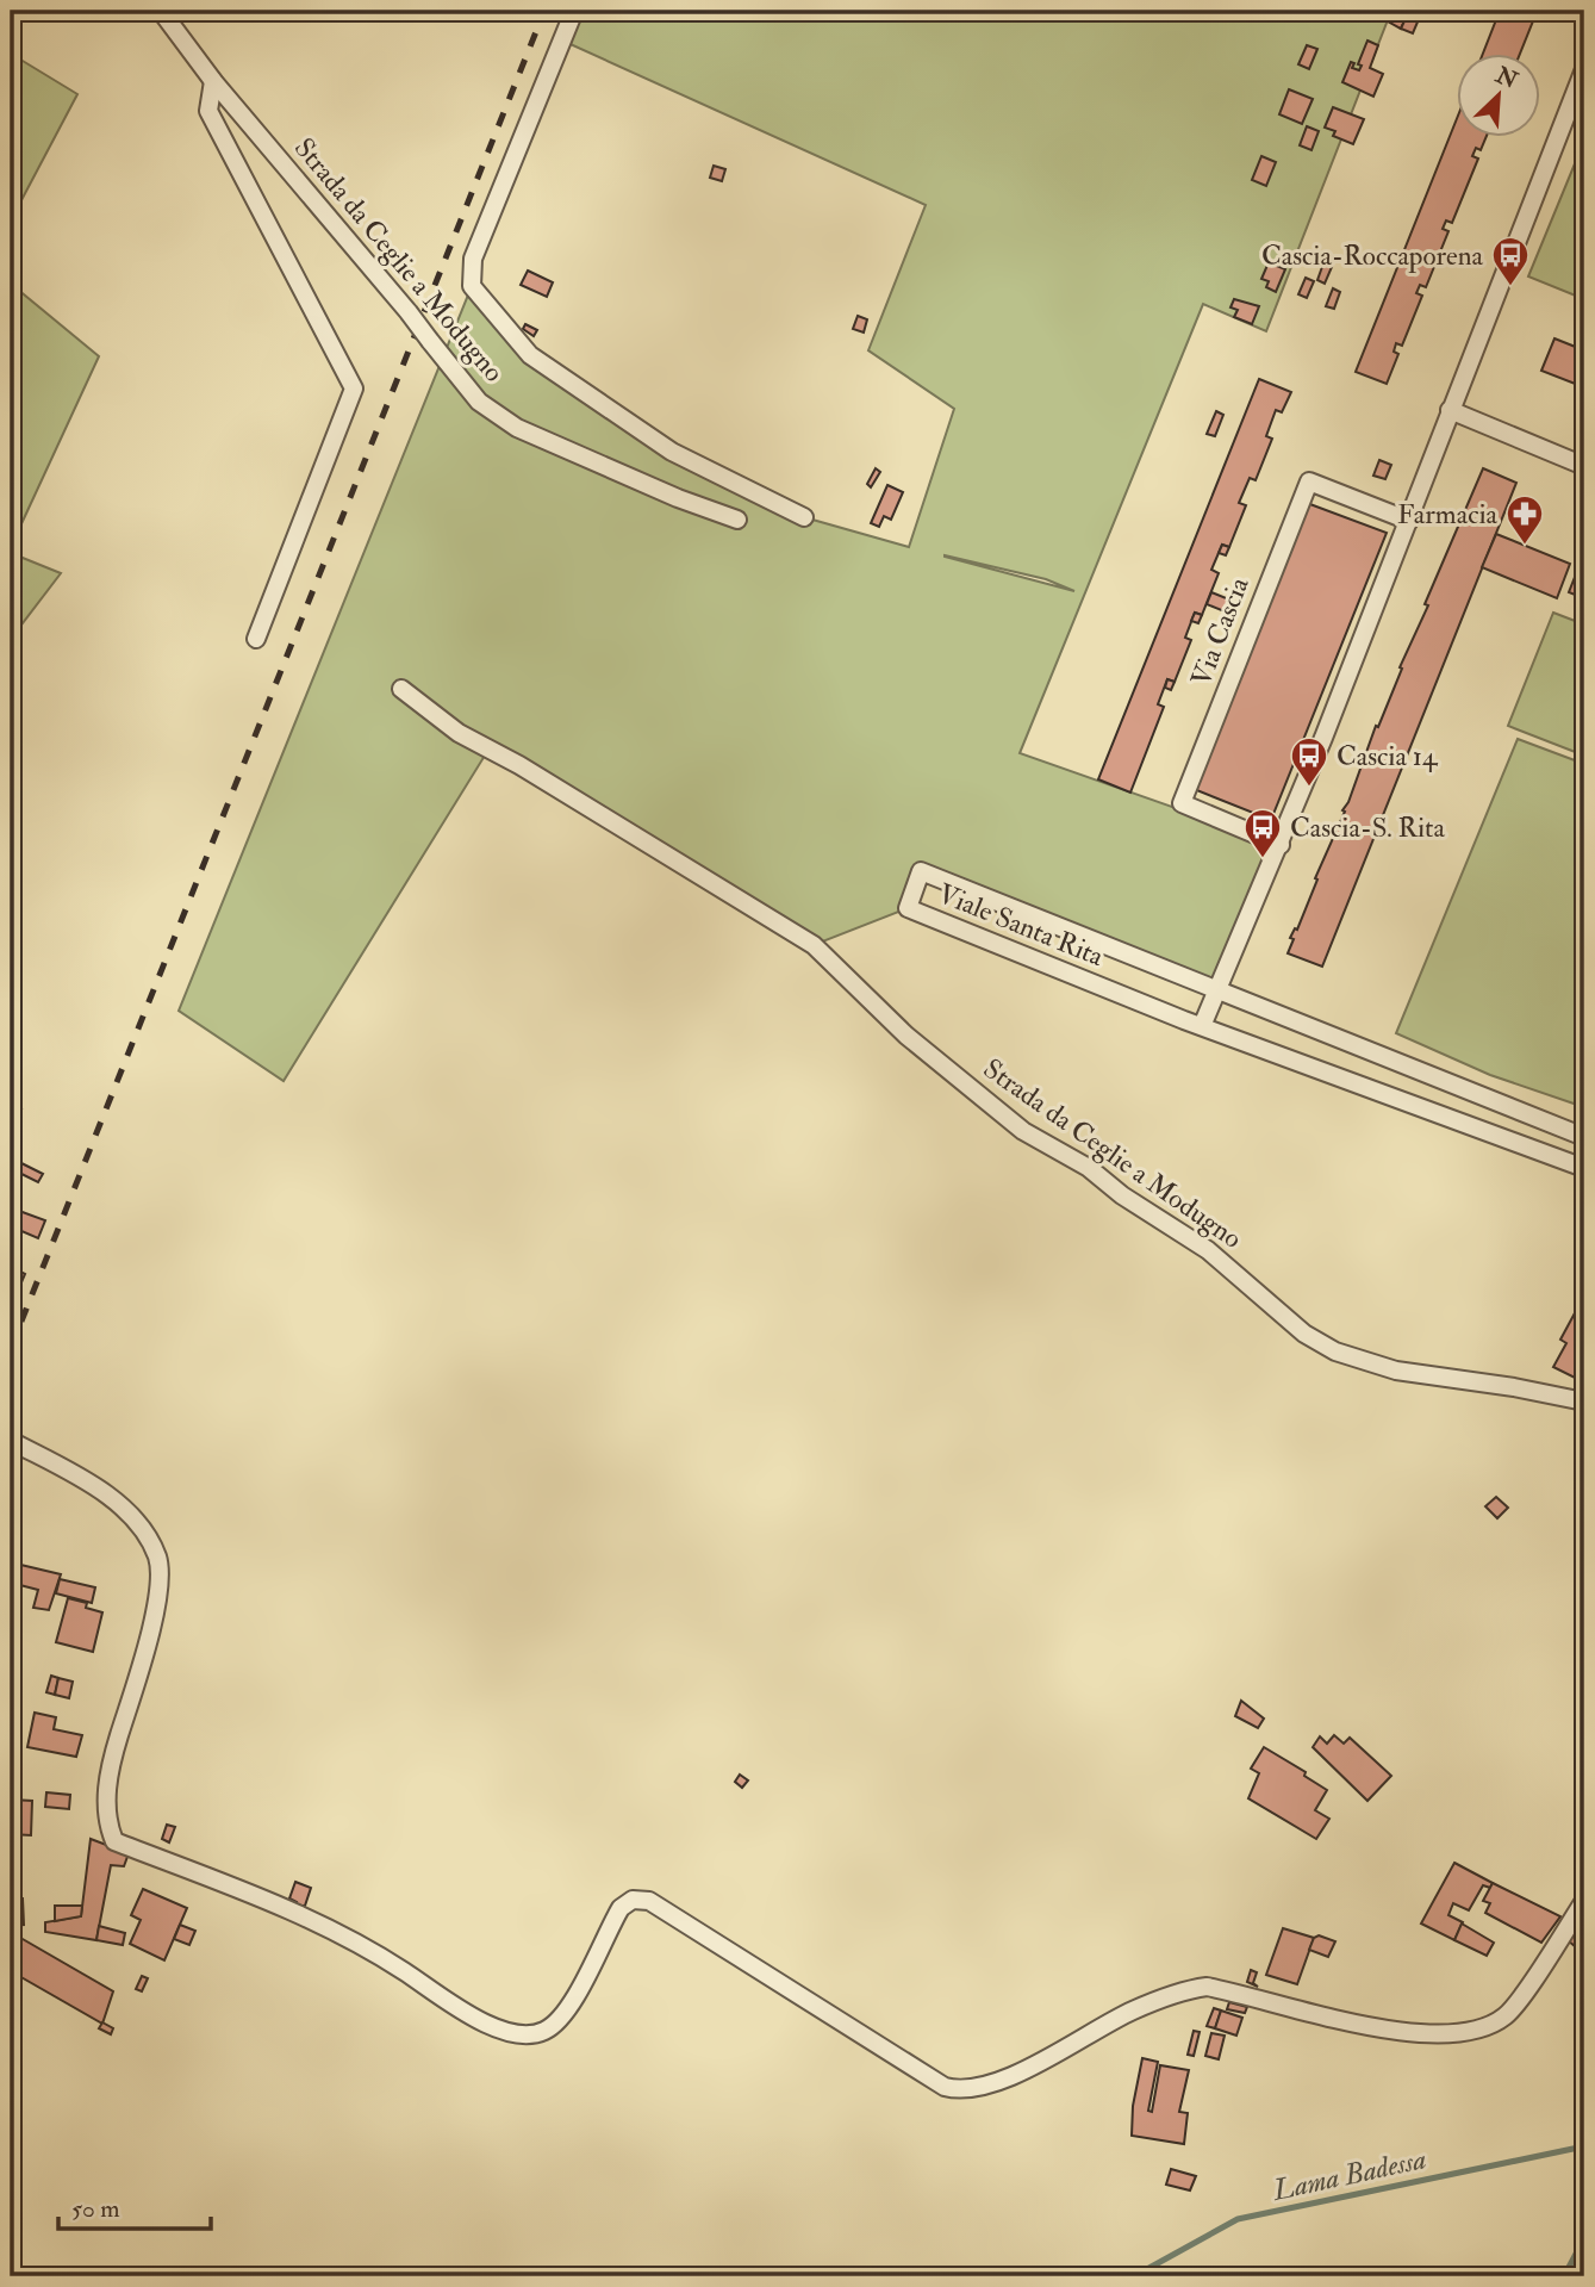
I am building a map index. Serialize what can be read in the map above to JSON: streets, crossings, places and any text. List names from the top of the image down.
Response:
{
  "streets": {
    "street": ["Strada da Ceglie a Modugno", "Via Cascia", "Viale Santa Rita"]
  },
  "water": ["Lama Badessa"],
  "places": {
    "bus stop": ["Cascia-Roccaporena", "Cascia 14", "Cascia-S. Rita"],
    "pharmacy": ["Farmacia"]
  },
  "scale_bar": "50 m",
  "north": "top right"
}
